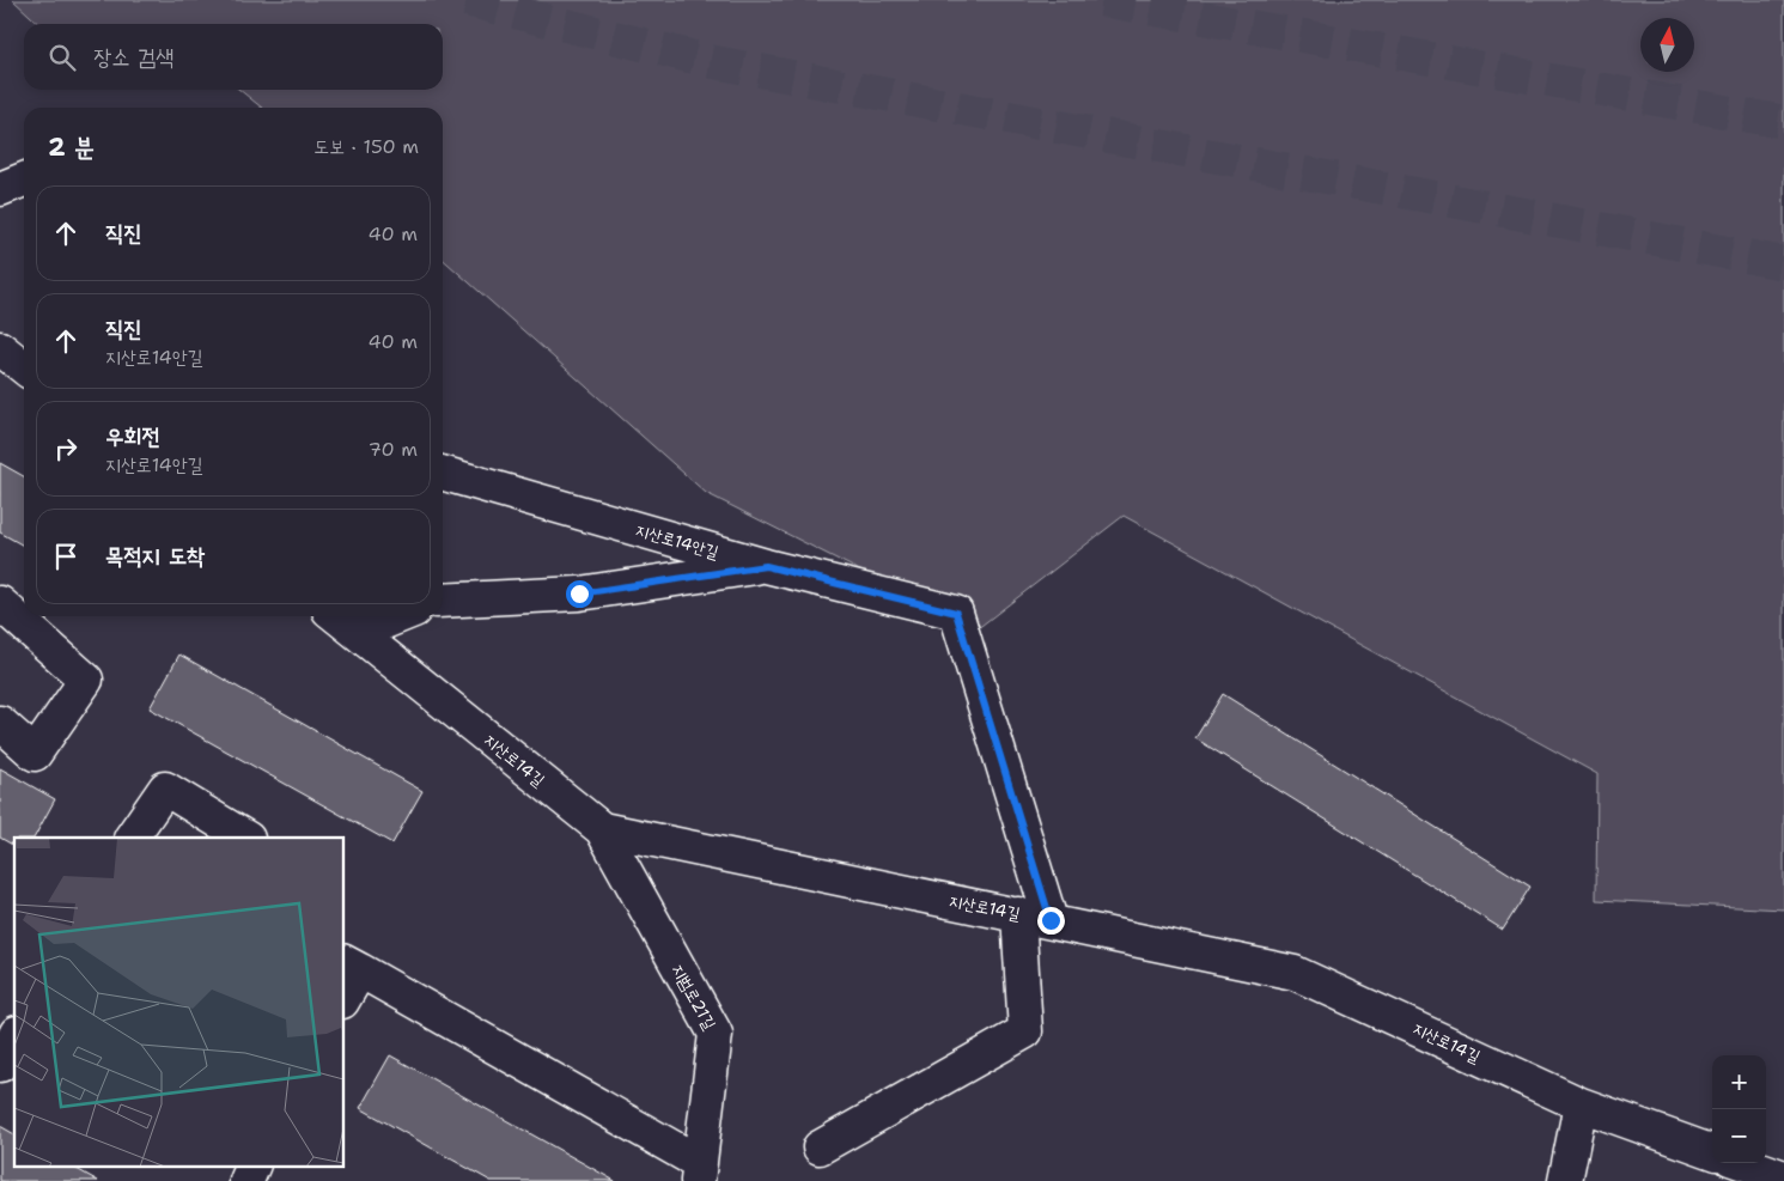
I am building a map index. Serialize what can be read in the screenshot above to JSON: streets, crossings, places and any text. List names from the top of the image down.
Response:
{
  "streets": {
    "street": ["지산로14안길", "지산로14길", "지범로21길"]
  },
  "crossings": [
    ["지산로14안길", "지산로14길"],
    ["지산로14길", "지범로21길"]
  ],
  "north": "top",
  "page": {
    "search": "장소 검색",
    "heading": ["2 분", "도보 · 150 m"],
    "list": [
      ["직진", "40 m"],
      ["직진", "지산로14안길", "40 m"],
      ["우회전", "지산로14안길", "70 m"],
      "목적지 도착"
    ],
    "map_buttons": ["+", "−"]
  }
}
